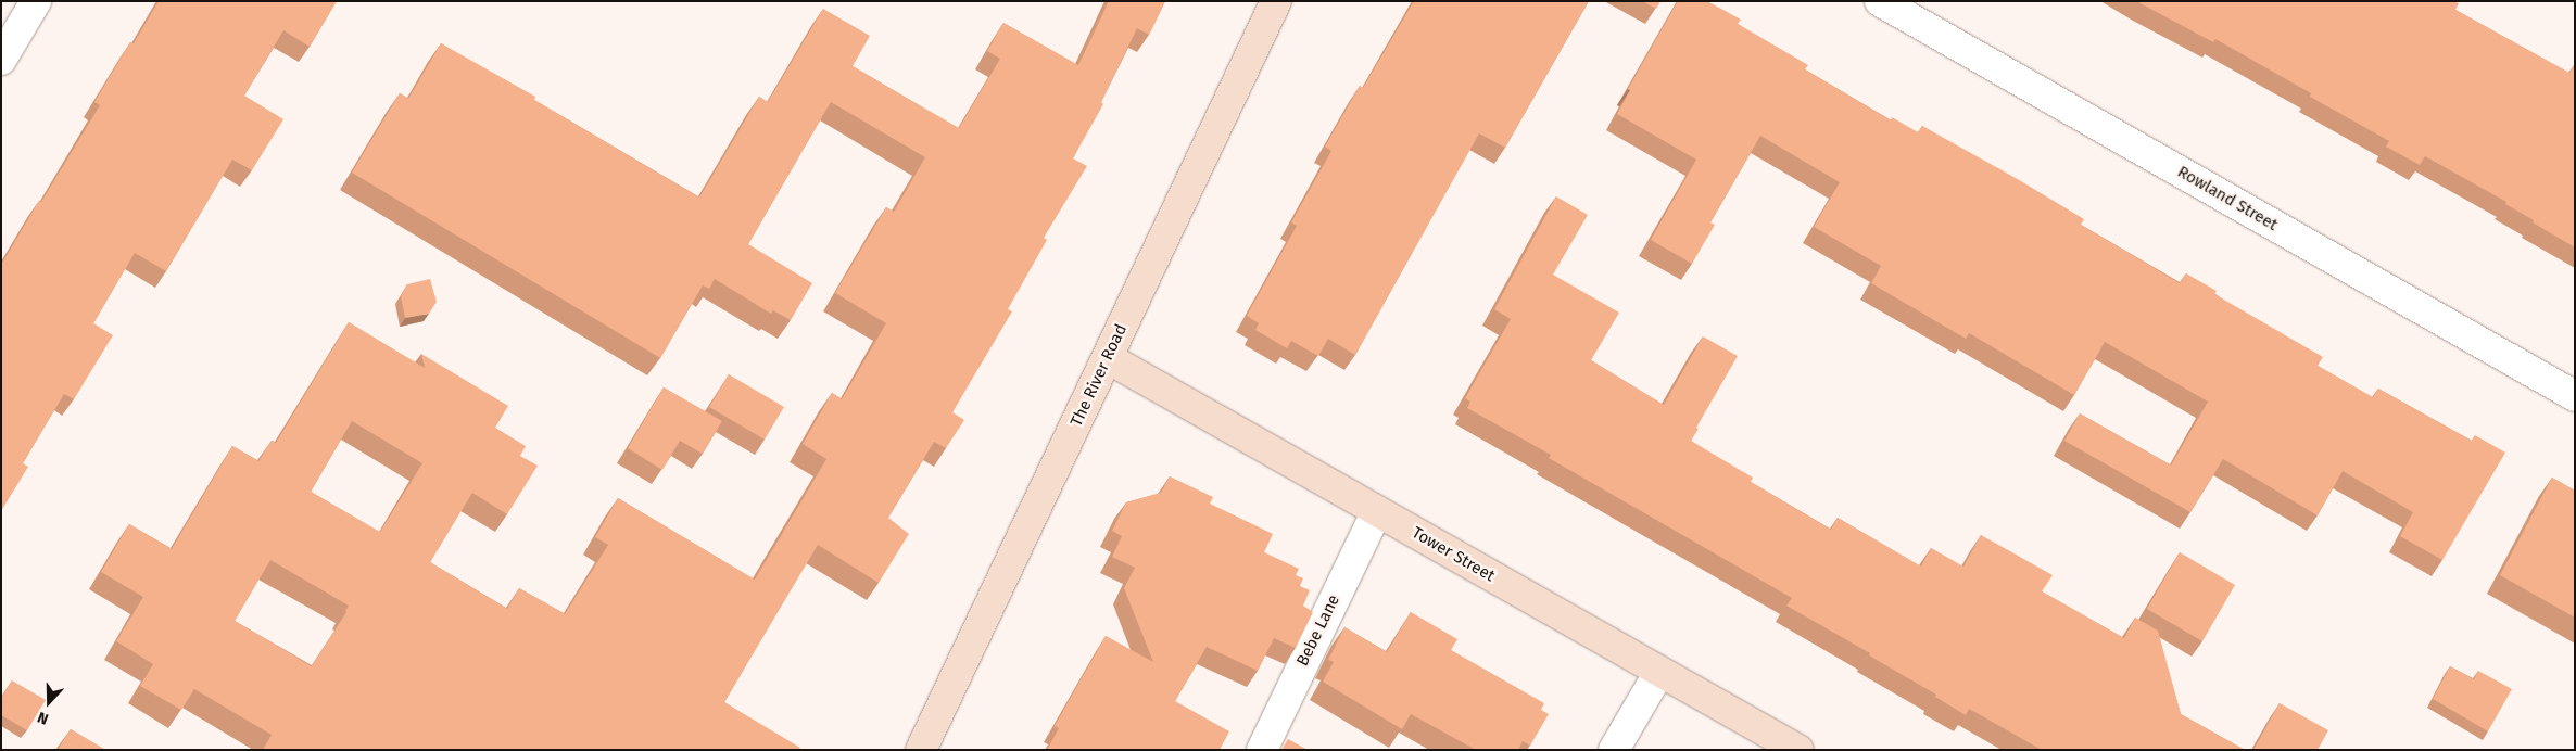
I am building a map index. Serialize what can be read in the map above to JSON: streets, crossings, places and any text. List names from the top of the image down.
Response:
{
  "streets": {
    "main road": ["The River Road", "Tower Street"],
    "street": ["Rowland Street", "Bebe Lane"]
  },
  "crossings": [
    ["The River Road", "Tower Street"],
    ["Tower Street", "Bebe Lane"]
  ],
  "north": "bottom"
}
